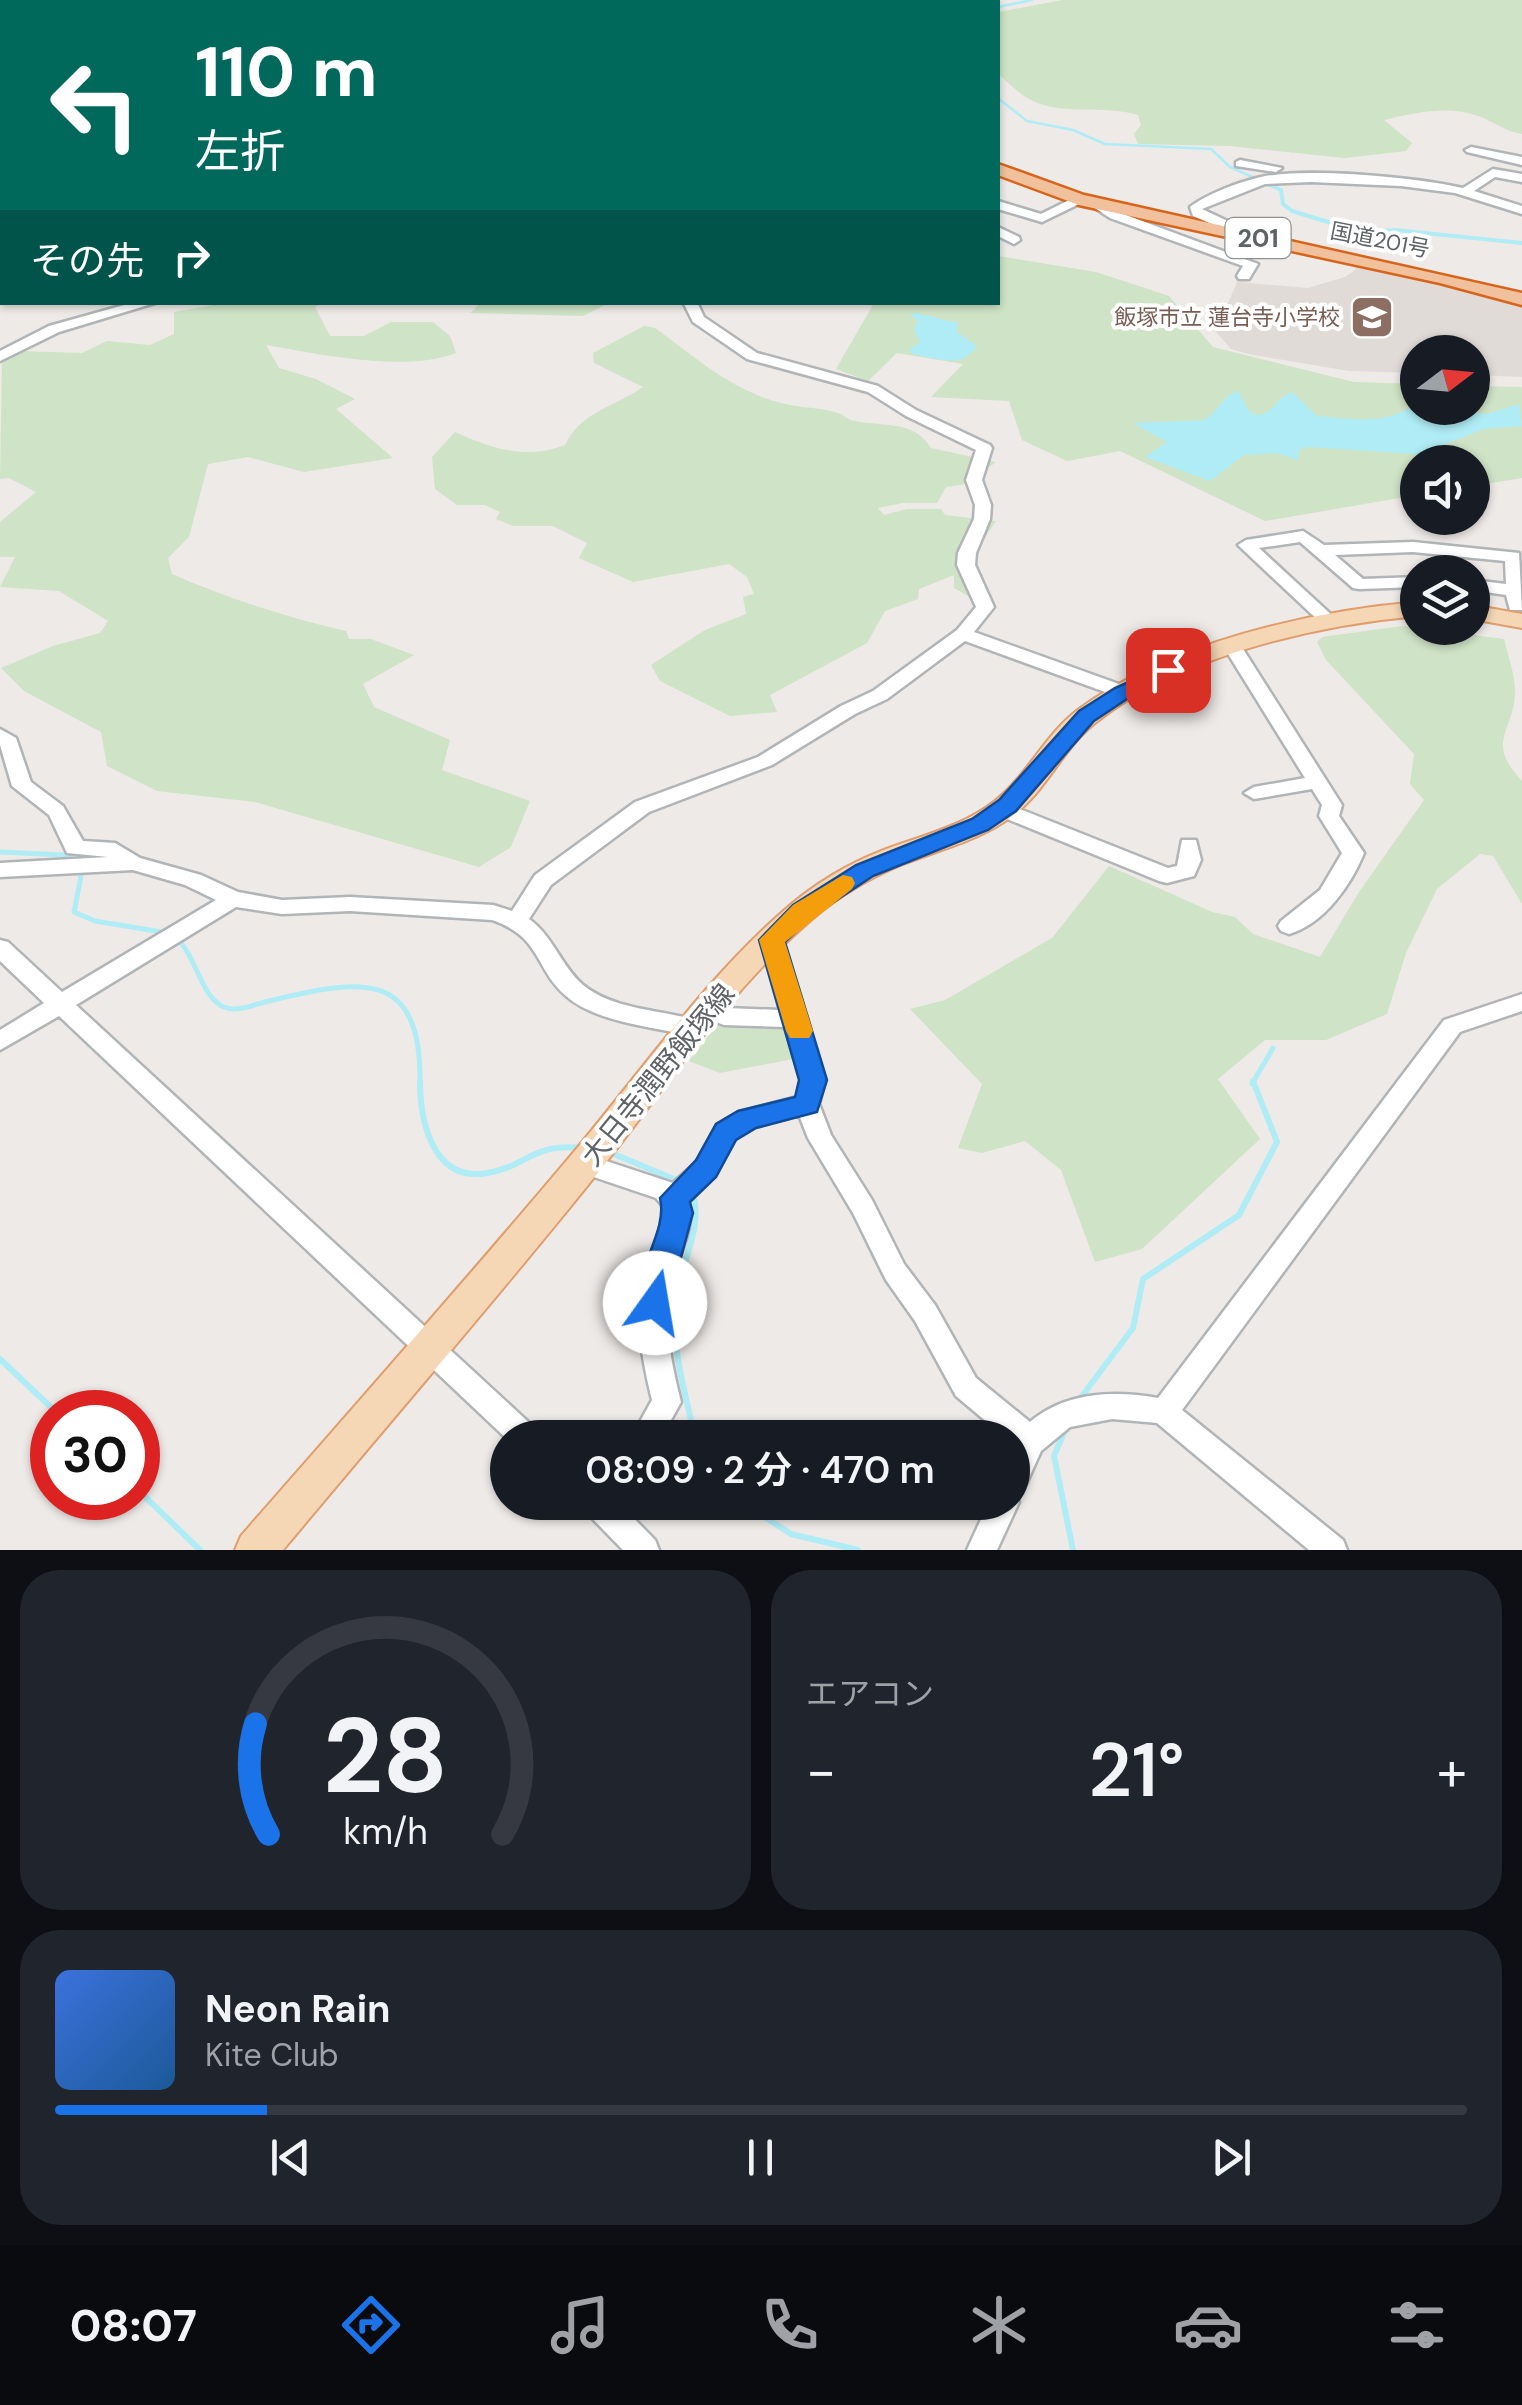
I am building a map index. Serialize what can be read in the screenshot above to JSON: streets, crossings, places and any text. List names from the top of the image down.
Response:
{
  "streets": {
    "highway": ["201", "国道201号"],
    "main road": ["大日寺潤野飯塚線"]
  },
  "places": {
    "school or university": ["飯塚市立 蓮台寺小学校"]
  },
  "north": "right",
  "page": {
    "turn": ["110 m", "左折"],
    "then": "その先",
    "limit": "30",
    "trip": "08:09 · 2 分 · 470 m",
    "tile": "エアコン",
    "heat": ["−", "21°", "+"],
    "song": ["Neon Rain", "Kite Club"],
    "tabs": "08:07",
    "gauge": ["28", "km/h"]
  }
}
